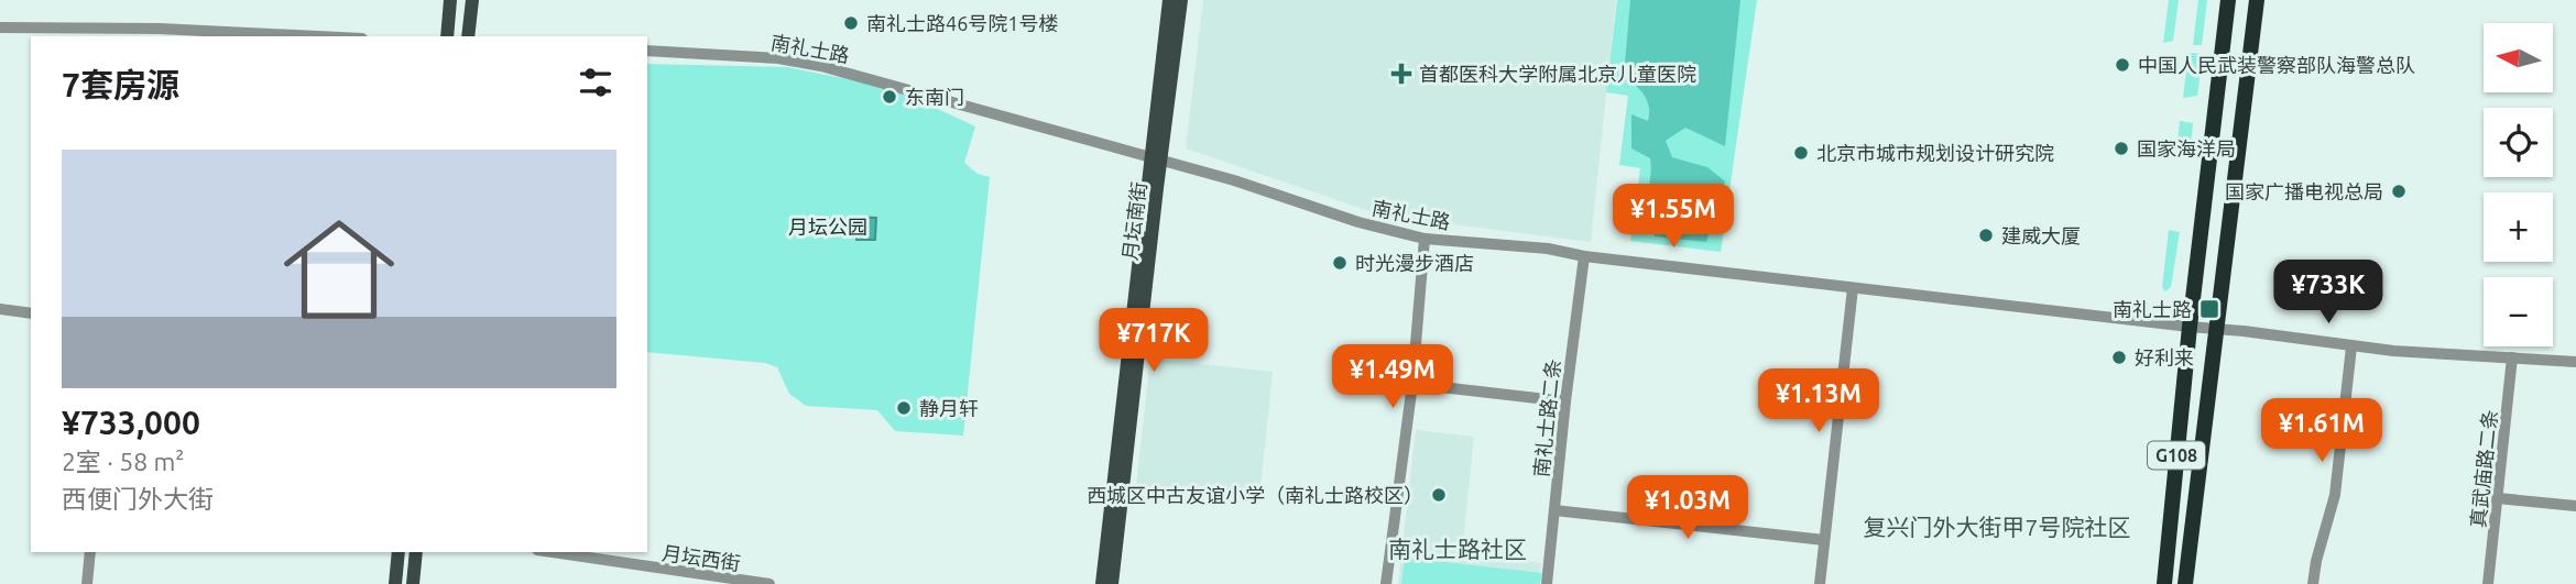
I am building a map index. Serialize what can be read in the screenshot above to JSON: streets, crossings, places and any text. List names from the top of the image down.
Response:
{
  "streets": {
    "highway": ["G108"],
    "main road": ["月坛南街"],
    "street": [
      "南礼士路",
      "南礼士路二条",
      "真武庙路二条",
      "月坛西街"
    ]
  },
  "crossings": [
    ["南礼士路", "月坛南街"],
    ["南礼士路", "南礼士路二条"],
    ["南礼士路", "G108"],
    ["南礼士路", "真武庙路二条"]
  ],
  "districts": ["复兴门外大街甲7号院社区", "南礼士路社区"],
  "parks": ["月坛公园"],
  "places": {
    "other": [
      "南礼士路46号院1号楼",
      "中国人民武装警察部队海警总队",
      "东南门",
      "国家海洋局",
      "北京市城市规划设计研究院",
      "国家广播电视总局",
      "建威大厦",
      "时光漫步酒店",
      "好利来",
      "静月轩",
      "西城区中古友谊小学（南礼士路校区）"
    ],
    "health": ["首都医科大学附属北京儿童医院"],
    "transit": ["南礼士路"]
  },
  "north": "left",
  "page": {
    "map_buttons": ["+", "−"],
    "heading": "7套房源",
    "list": [
      {
        "name": "¥733,000",
        "note": "2室 · 58 m² · 西便门外大街"
      }
    ],
    "price": [
      "¥1.55M",
      "¥733K",
      "¥717K",
      "¥1.49M",
      "¥1.13M",
      "¥1.61M",
      "¥1.03M"
    ]
  }
}
